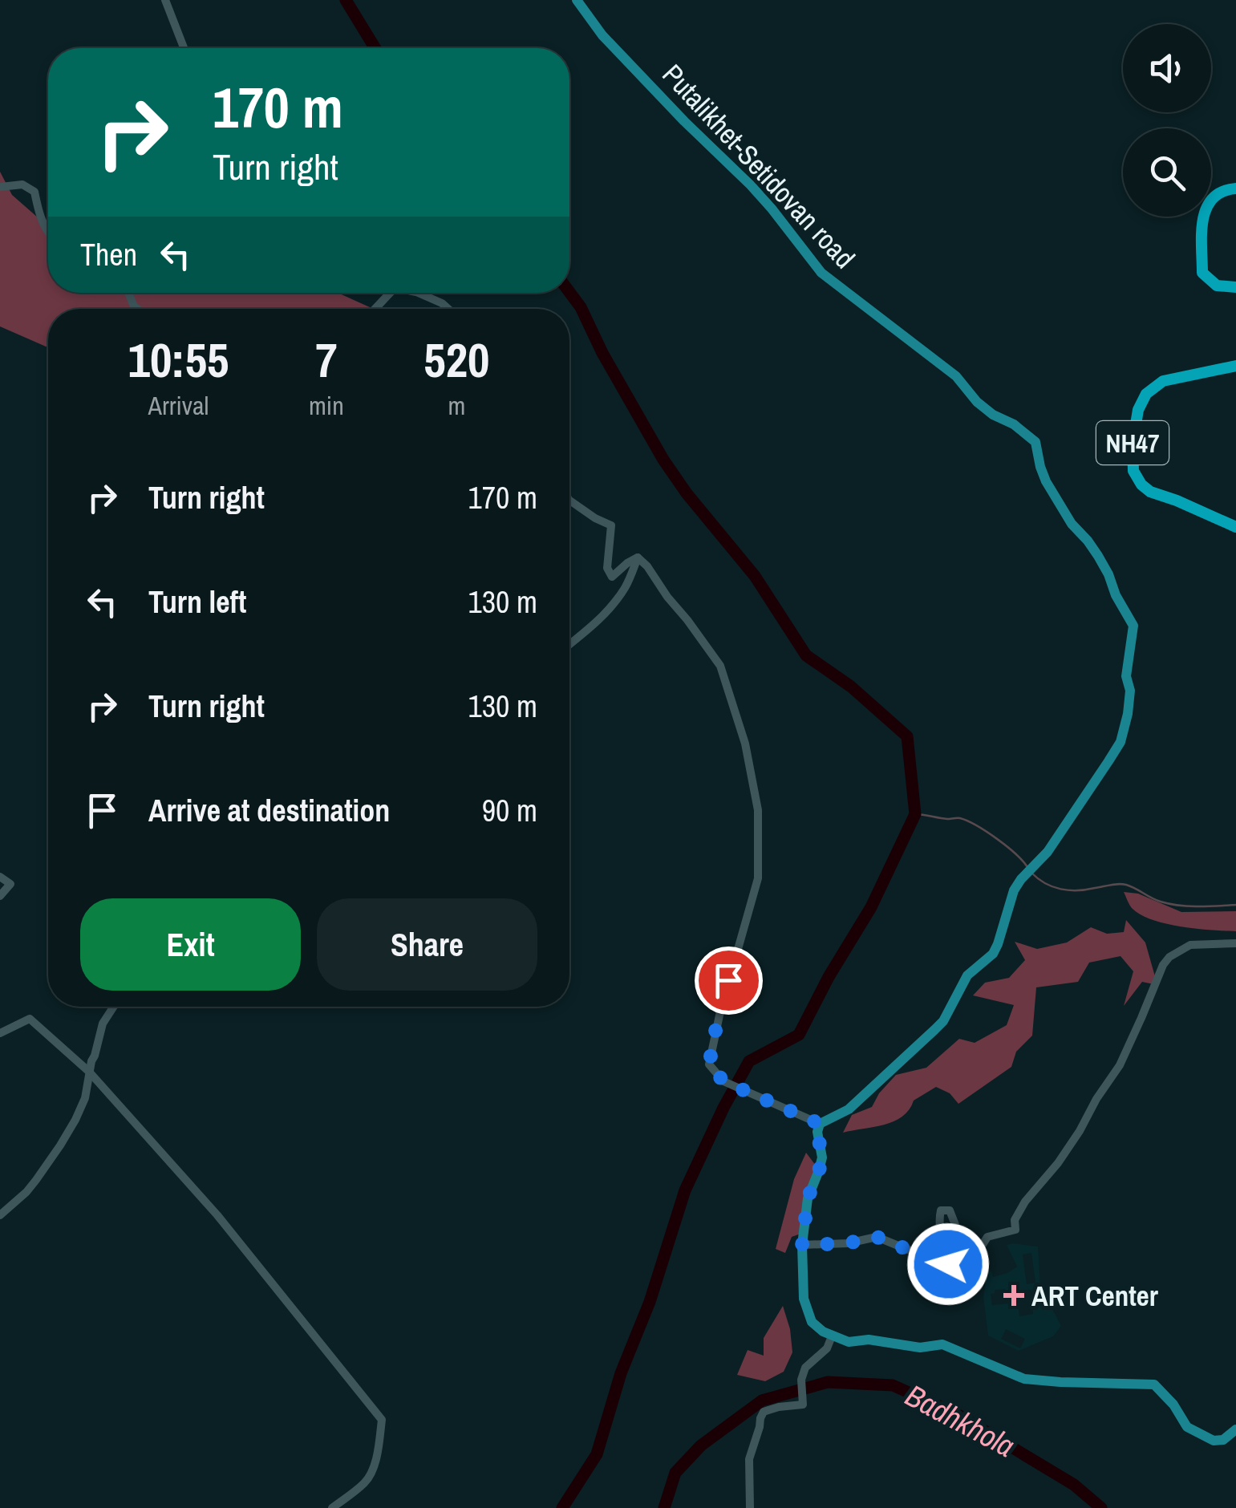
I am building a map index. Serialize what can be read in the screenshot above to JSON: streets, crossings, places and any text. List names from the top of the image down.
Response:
{
  "streets": {
    "highway": ["NH47"],
    "main road": ["Putalikhet-Setidovan road"]
  },
  "water": ["Badhkhola"],
  "places": {
    "health": ["ART Center"]
  },
  "page": {
    "turn": ["170 m", "Turn right"],
    "then": "Then",
    "eta": [
      "10:55",
      "Arrival",
      "7",
      "min",
      "520",
      "m"
    ],
    "list": [
      {
        "name": "Turn right",
        "value": "170 m"
      },
      {
        "name": "Turn left",
        "value": "130 m"
      },
      {
        "name": "Turn right",
        "value": "130 m"
      },
      {
        "name": "Arrive at destination",
        "value": "90 m"
      }
    ],
    "buttons": ["Exit", "Share"]
  }
}
